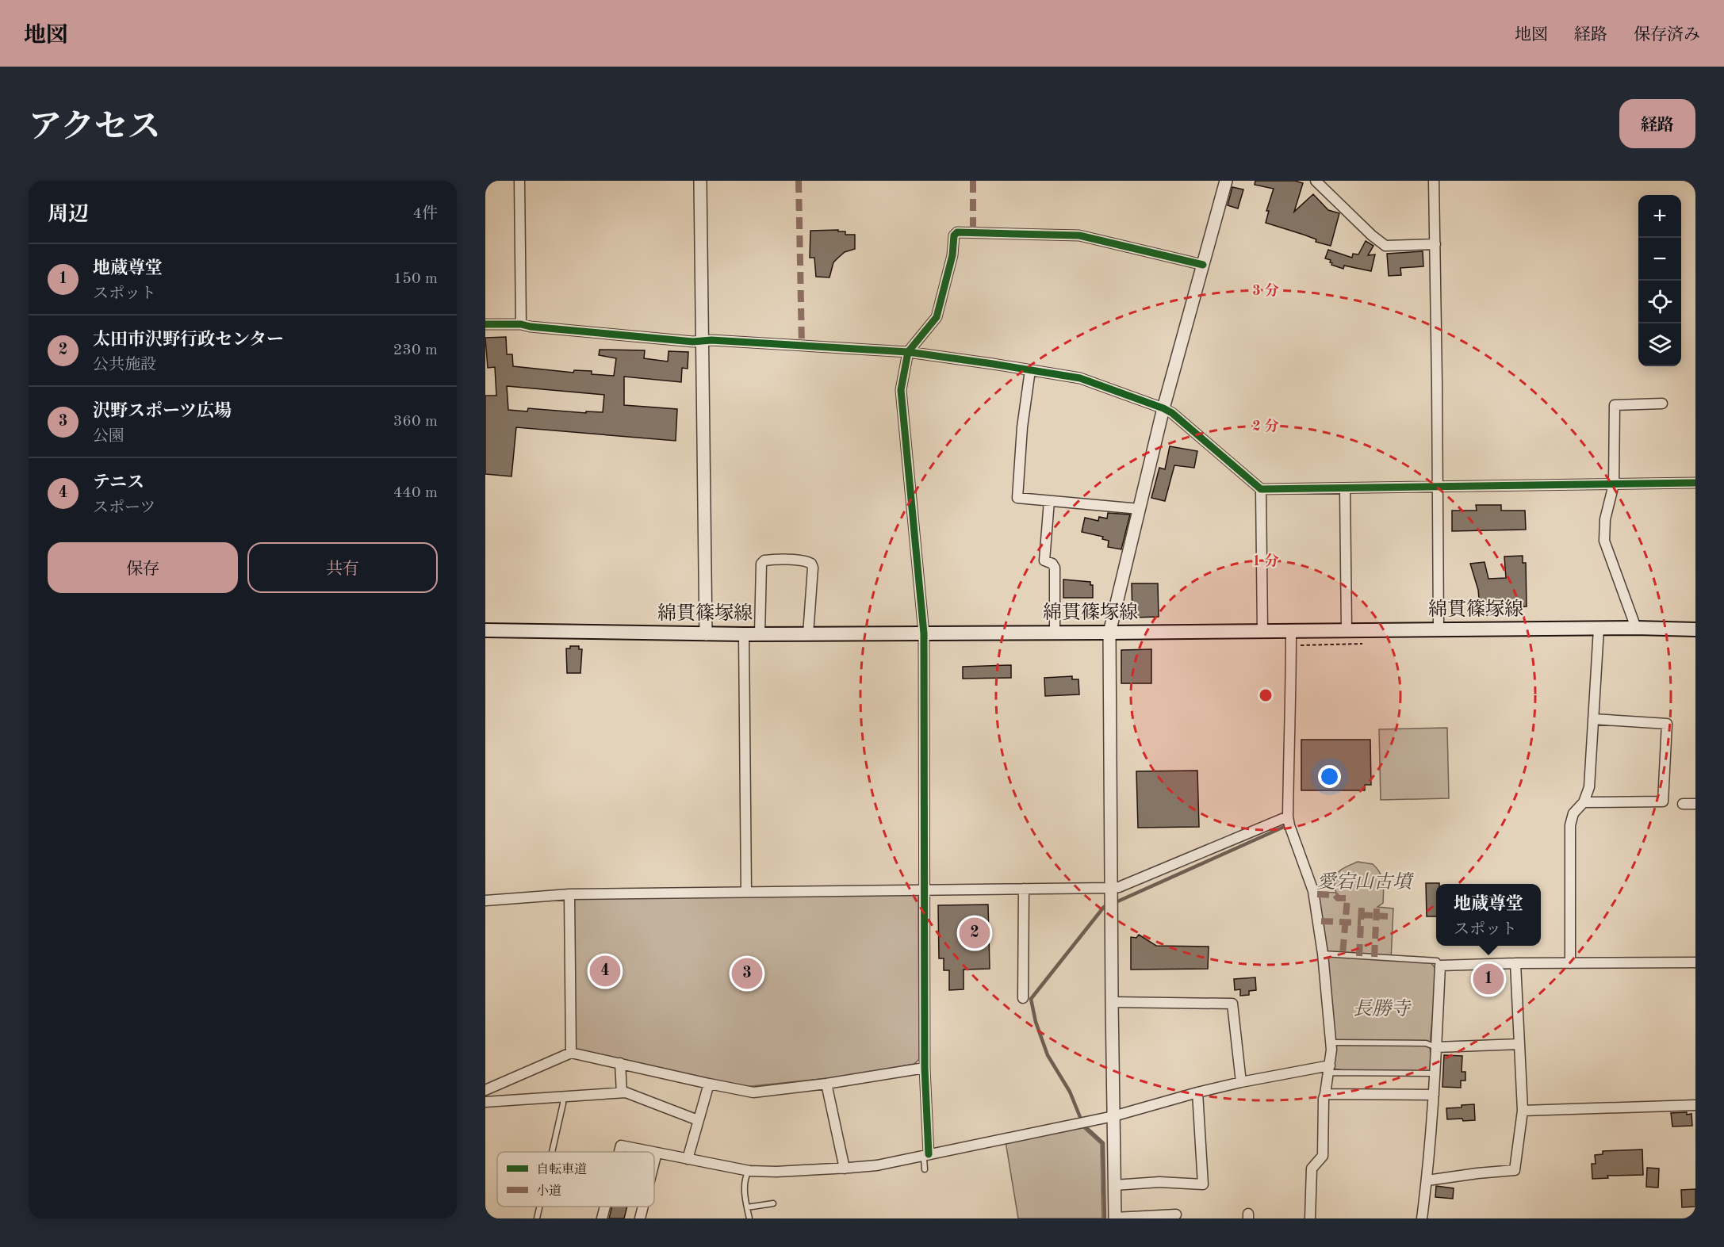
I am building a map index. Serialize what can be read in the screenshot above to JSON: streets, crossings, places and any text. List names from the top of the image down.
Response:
{
  "streets": {
    "main road": ["綿貫篠塚線"]
  },
  "parks": ["愛宕山古墳", "長勝寺"],
  "legend": ["自転車道", "小道"],
  "page": {
    "header": "地図",
    "nav": ["地図", "経路", "保存済み"],
    "title": "アクセス",
    "buttons": [
      "経路",
      ["保存", "共有"]
    ],
    "heading": ["周辺", "4件"],
    "map_buttons": ["+", "−"],
    "list": [
      {
        "mark": "1",
        "name": "地蔵尊堂",
        "note": "スポット",
        "value": "150 m"
      },
      {
        "mark": "2",
        "name": "太田市沢野行政センター",
        "note": "公共施設",
        "value": "230 m"
      },
      {
        "mark": "3",
        "name": "沢野スポーツ広場",
        "note": "公園",
        "value": "360 m"
      },
      {
        "mark": "4",
        "name": "テニス",
        "note": "スポーツ",
        "value": "440 m"
      }
    ],
    "popup": ["地蔵尊堂", "スポット"],
    "pins": [
      "2",
      "4",
      "3",
      "1"
    ]
  },
  "rings": ["3 分", "2 分", "1 分"]
}
